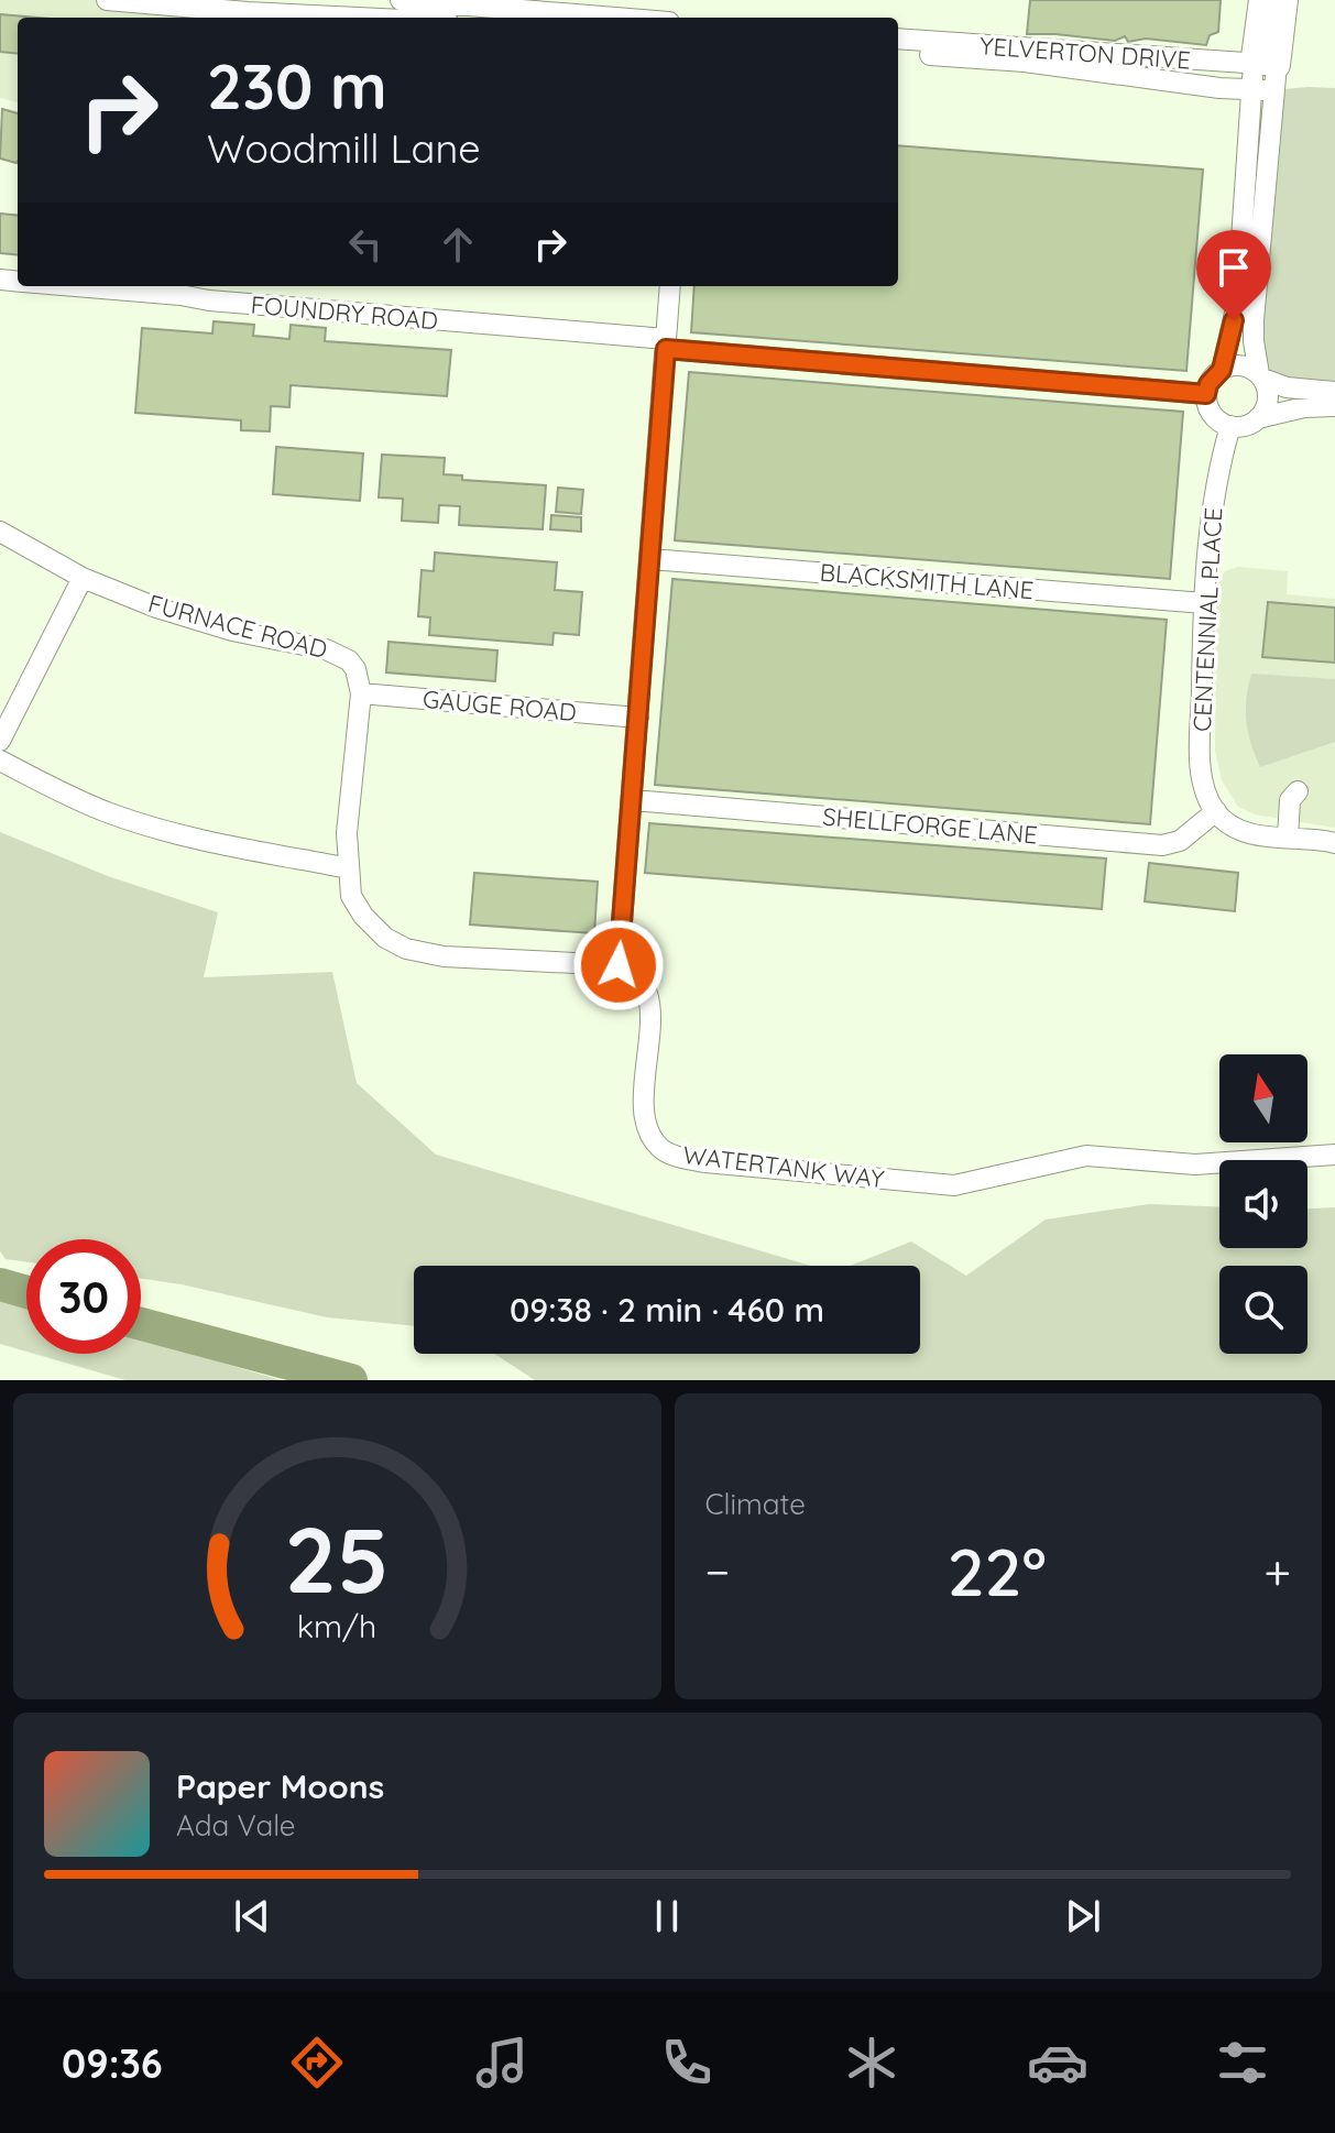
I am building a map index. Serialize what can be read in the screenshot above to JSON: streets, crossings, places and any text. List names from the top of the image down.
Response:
{
  "streets": {
    "street": [
      "YELVERTON DRIVE",
      "FOUNDRY ROAD",
      "BLACKSMITH LANE",
      "CENTENNIAL PLACE",
      "FURNACE ROAD",
      "GAUGE ROAD",
      "SHELLFORGE LANE",
      "WATERTANK WAY"
    ]
  },
  "crossings": [
    ["FOUNDRY ROAD", "CENTENNIAL PLACE"],
    ["BLACKSMITH LANE", "CENTENNIAL PLACE"],
    ["CENTENNIAL PLACE", "SHELLFORGE LANE"],
    ["FURNACE ROAD", "GAUGE ROAD"]
  ],
  "north": "top",
  "page": {
    "turn": ["230 m", "Woodmill Lane"],
    "limit": "30",
    "trip": "09:38 · 2 min · 460 m",
    "tile": "Climate",
    "heat": ["−", "22°", "+"],
    "song": ["Paper Moons", "Ada Vale"],
    "tabs": "09:36",
    "gauge": ["25", "km/h"]
  }
}
